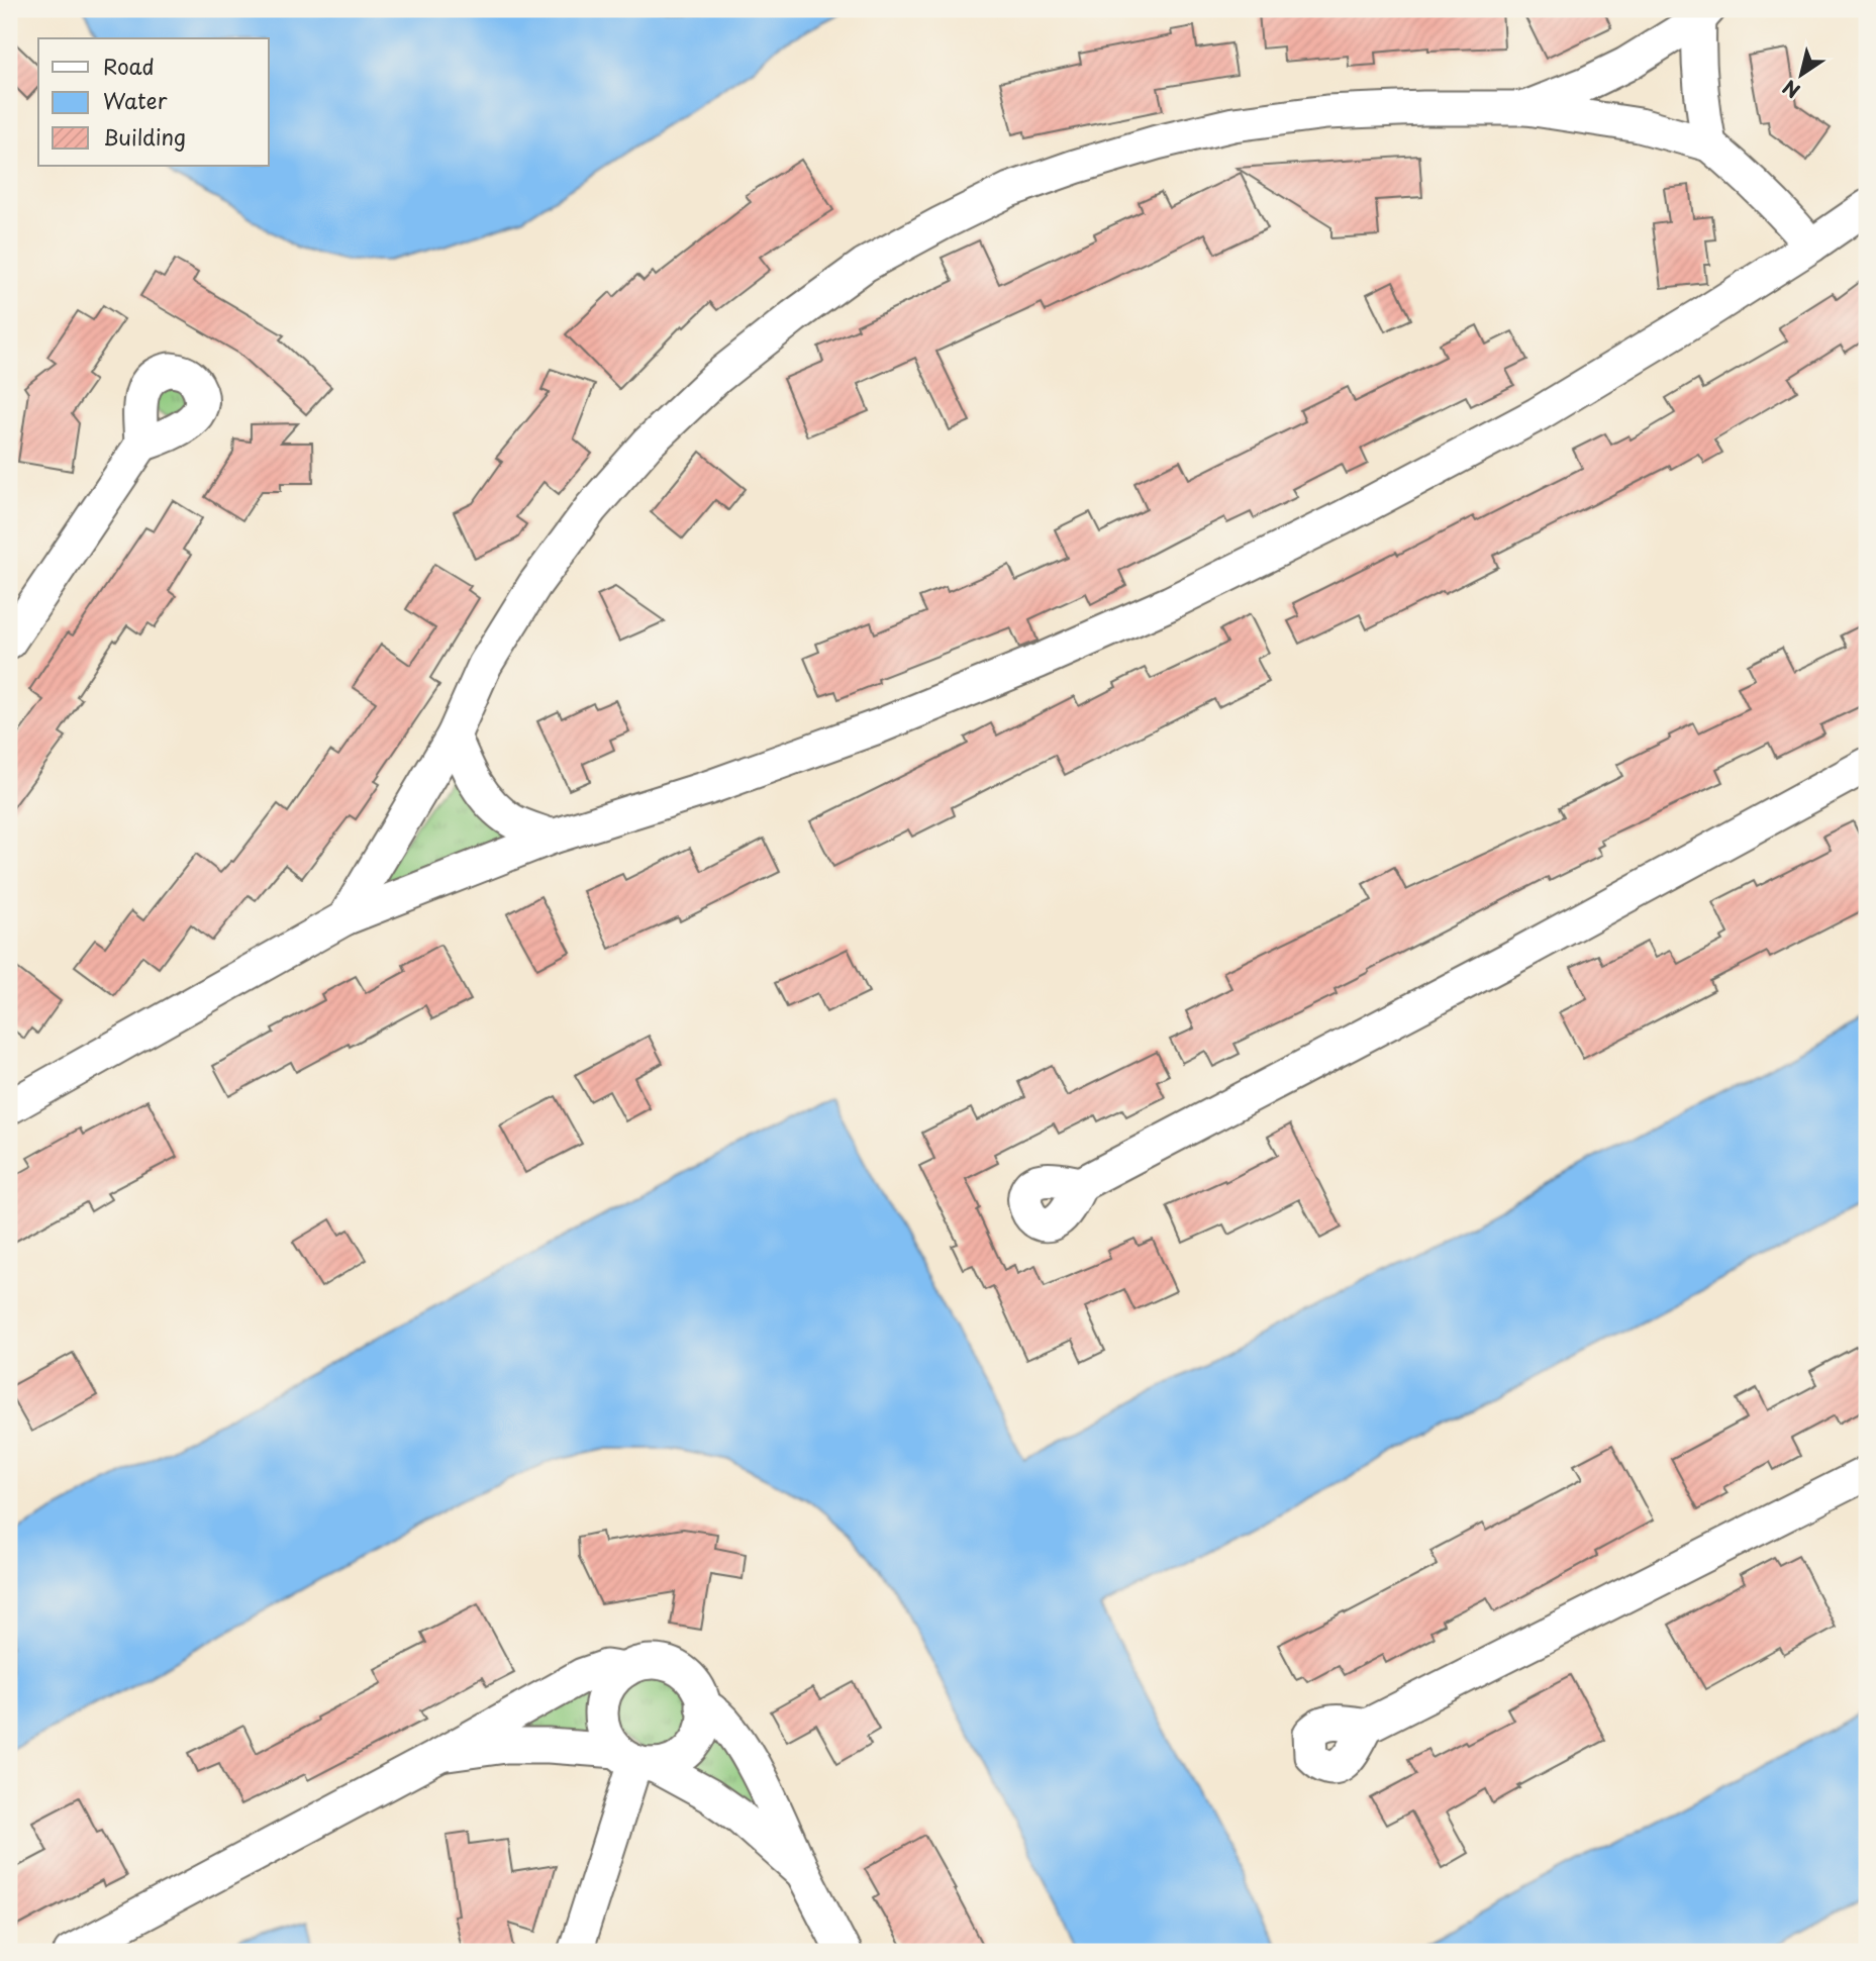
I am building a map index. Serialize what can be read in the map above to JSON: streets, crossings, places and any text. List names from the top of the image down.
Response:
{
  "legend": ["Road", "Water", "Building"],
  "north": "bottom left"
}
